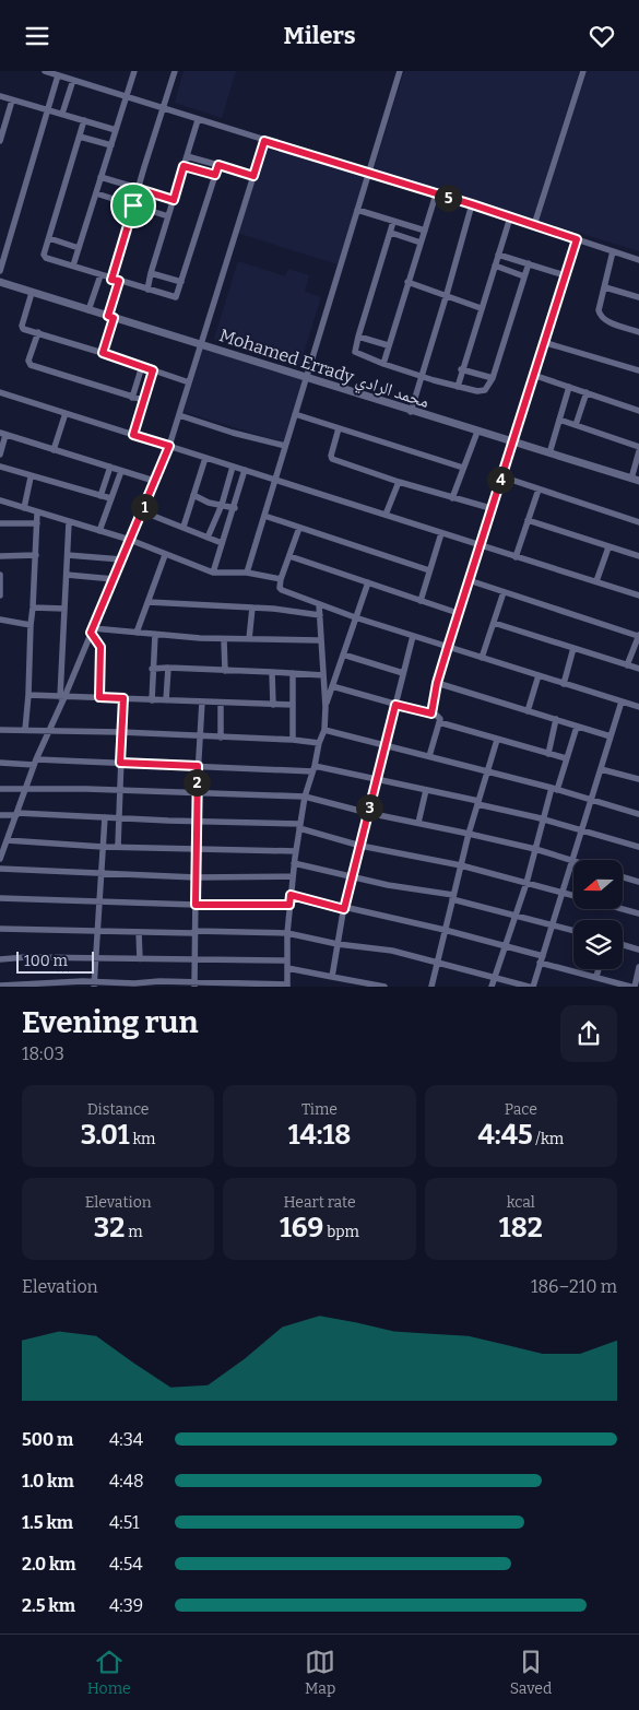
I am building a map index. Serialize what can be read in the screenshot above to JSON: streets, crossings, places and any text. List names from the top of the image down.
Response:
{
  "streets": {
    "street": ["Mohamed Errady محمد الرادي"]
  },
  "scale_bar": "100 m",
  "north": "left",
  "page": {
    "header": "Milers",
    "pins": [
      "5",
      "4",
      "1",
      "2",
      "3"
    ],
    "scale": "100 m",
    "heading": ["Evening run", "18:03"],
    "stats": [
      ["Distance", "3.01 km"],
      ["Time", "14:18"],
      ["Pace", "4:45 /km"],
      ["Elevation", "32 m"],
      ["Heart rate", "169 bpm"],
      ["kcal", "182"]
    ],
    "chart": ["Elevation", "186–210 m"],
    "list": [
      {
        "name": "500 m",
        "note": "4:34"
      },
      {
        "name": "1.0 km",
        "note": "4:48"
      },
      {
        "name": "1.5 km",
        "note": "4:51"
      },
      {
        "name": "2.0 km",
        "note": "4:54"
      },
      {
        "name": "2.5 km",
        "note": "4:39"
      }
    ],
    "tabs": ["Home", "Map", "Saved"]
  }
}
